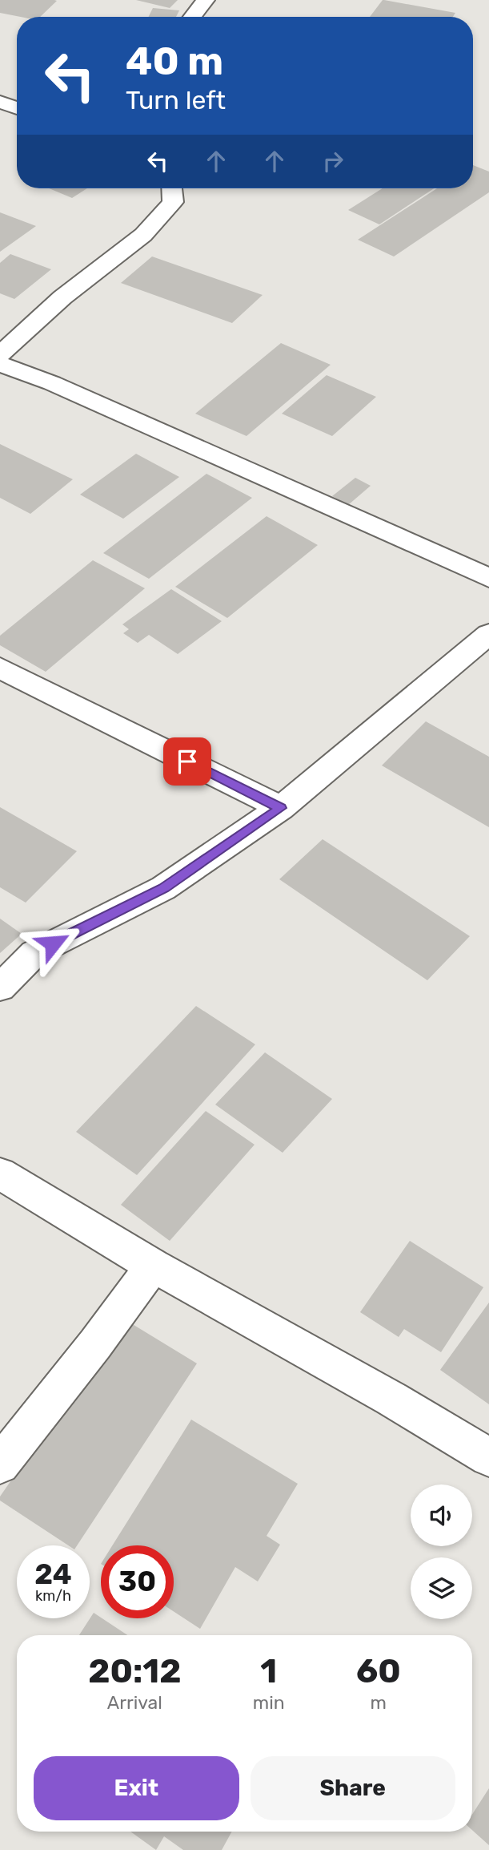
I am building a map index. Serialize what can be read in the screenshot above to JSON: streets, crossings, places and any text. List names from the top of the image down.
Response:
{
  "page": {
    "turn": ["40 m", "Turn left"],
    "speed": "24 km/h",
    "limit": "30",
    "eta": [
      "20:12",
      "Arrival",
      "1",
      "min",
      "60",
      "m"
    ],
    "buttons": ["Exit", "Share"]
  }
}
